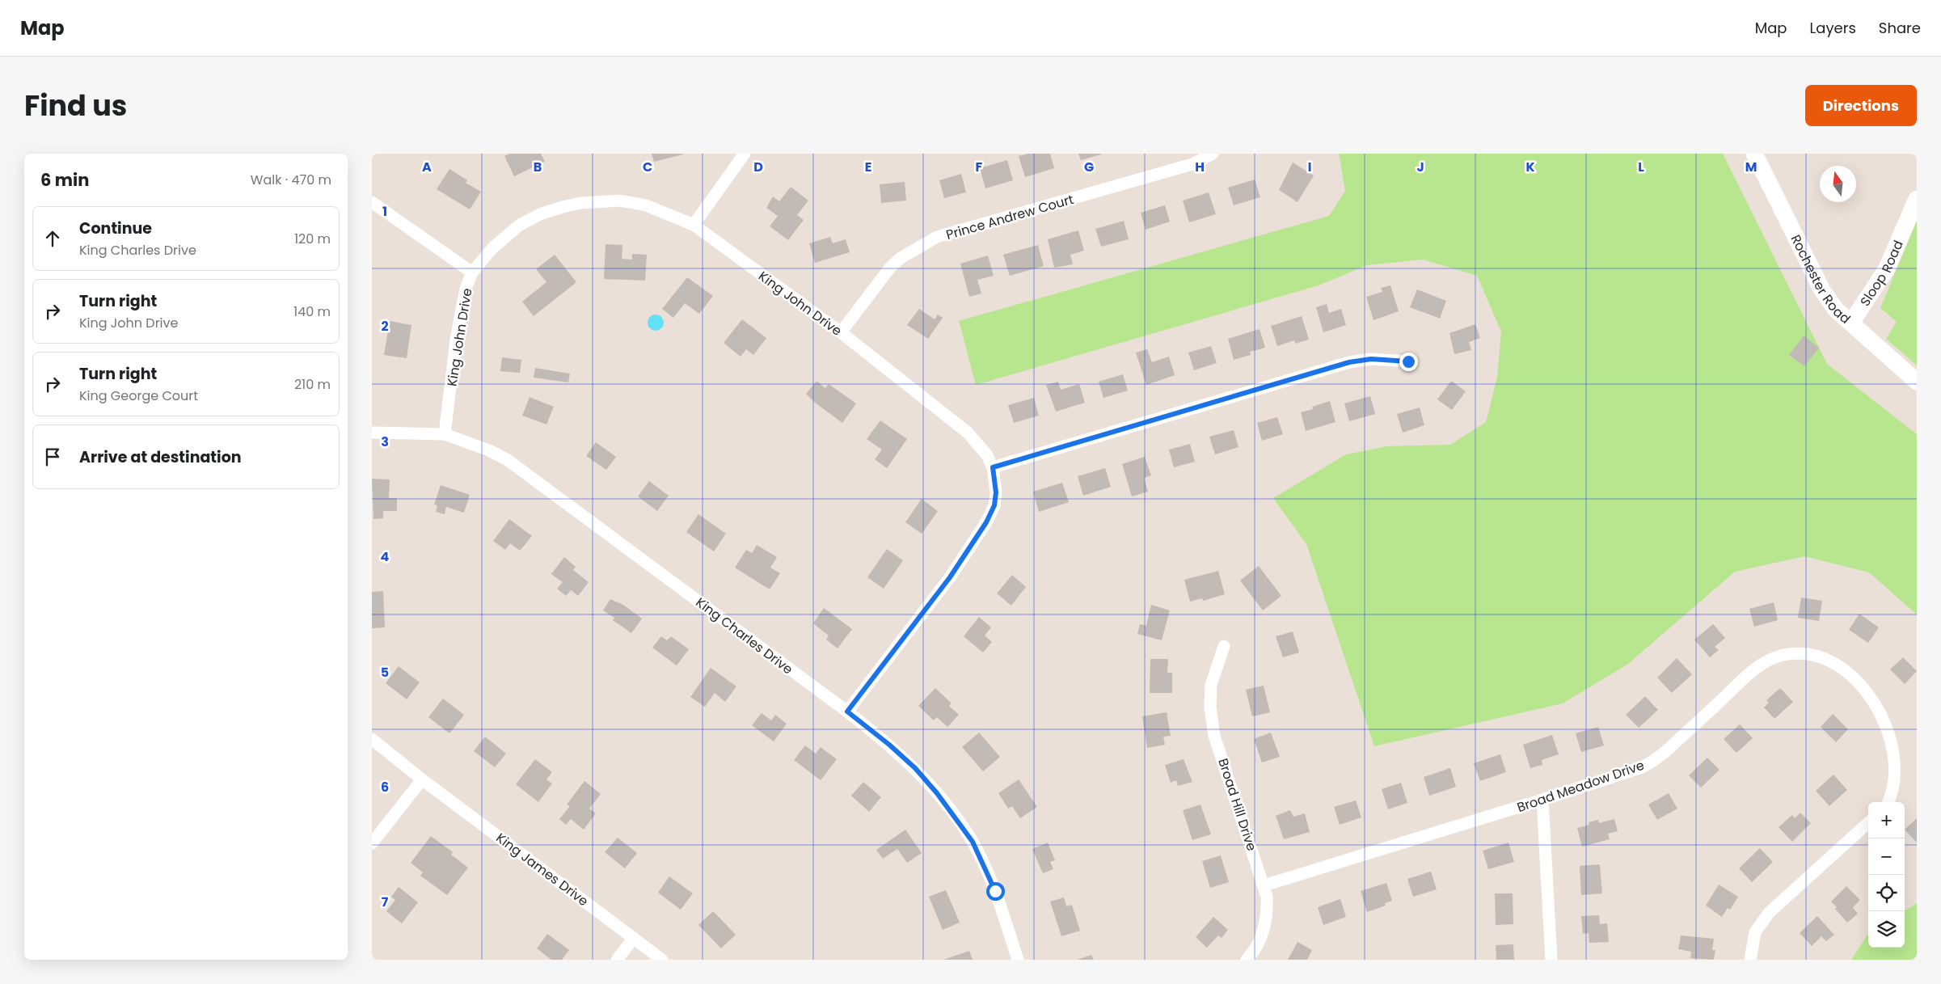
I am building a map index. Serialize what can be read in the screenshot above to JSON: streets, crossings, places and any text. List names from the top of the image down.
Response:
{
  "streets": {
    "street": [
      "Prince Andrew Court",
      "Sloop Road",
      "Rochester Road",
      "King John Drive",
      "King Charles Drive",
      "Broad Meadow Drive",
      "Broad Hill Drive",
      "King James Drive"
    ]
  },
  "crossings": [
    ["Prince Andrew Court", "King John Drive"],
    ["Sloop Road", "Rochester Road"],
    ["King John Drive", "King Charles Drive"],
    ["Broad Meadow Drive", "Broad Hill Drive"]
  ],
  "north": "top",
  "page": {
    "header": "Map",
    "nav": ["Map", "Layers", "Share"],
    "title": "Find us",
    "buttons": "Directions",
    "heading": ["6 min", "Walk · 470 m"],
    "list": [
      ["Continue", "King Charles Drive", "120 m"],
      ["Turn right", "King John Drive", "140 m"],
      ["Turn right", "King George Court", "210 m"],
      "Arrive at destination"
    ],
    "map_buttons": ["+", "−"]
  },
  "grid": {
    "columns": [
      "A",
      "B",
      "C",
      "D",
      "E",
      "F",
      "G",
      "H",
      "I",
      "J",
      "K",
      "L",
      "M"
    ],
    "rows": [
      "1",
      "2",
      "3",
      "4",
      "5",
      "6",
      "7"
    ]
  }
}
